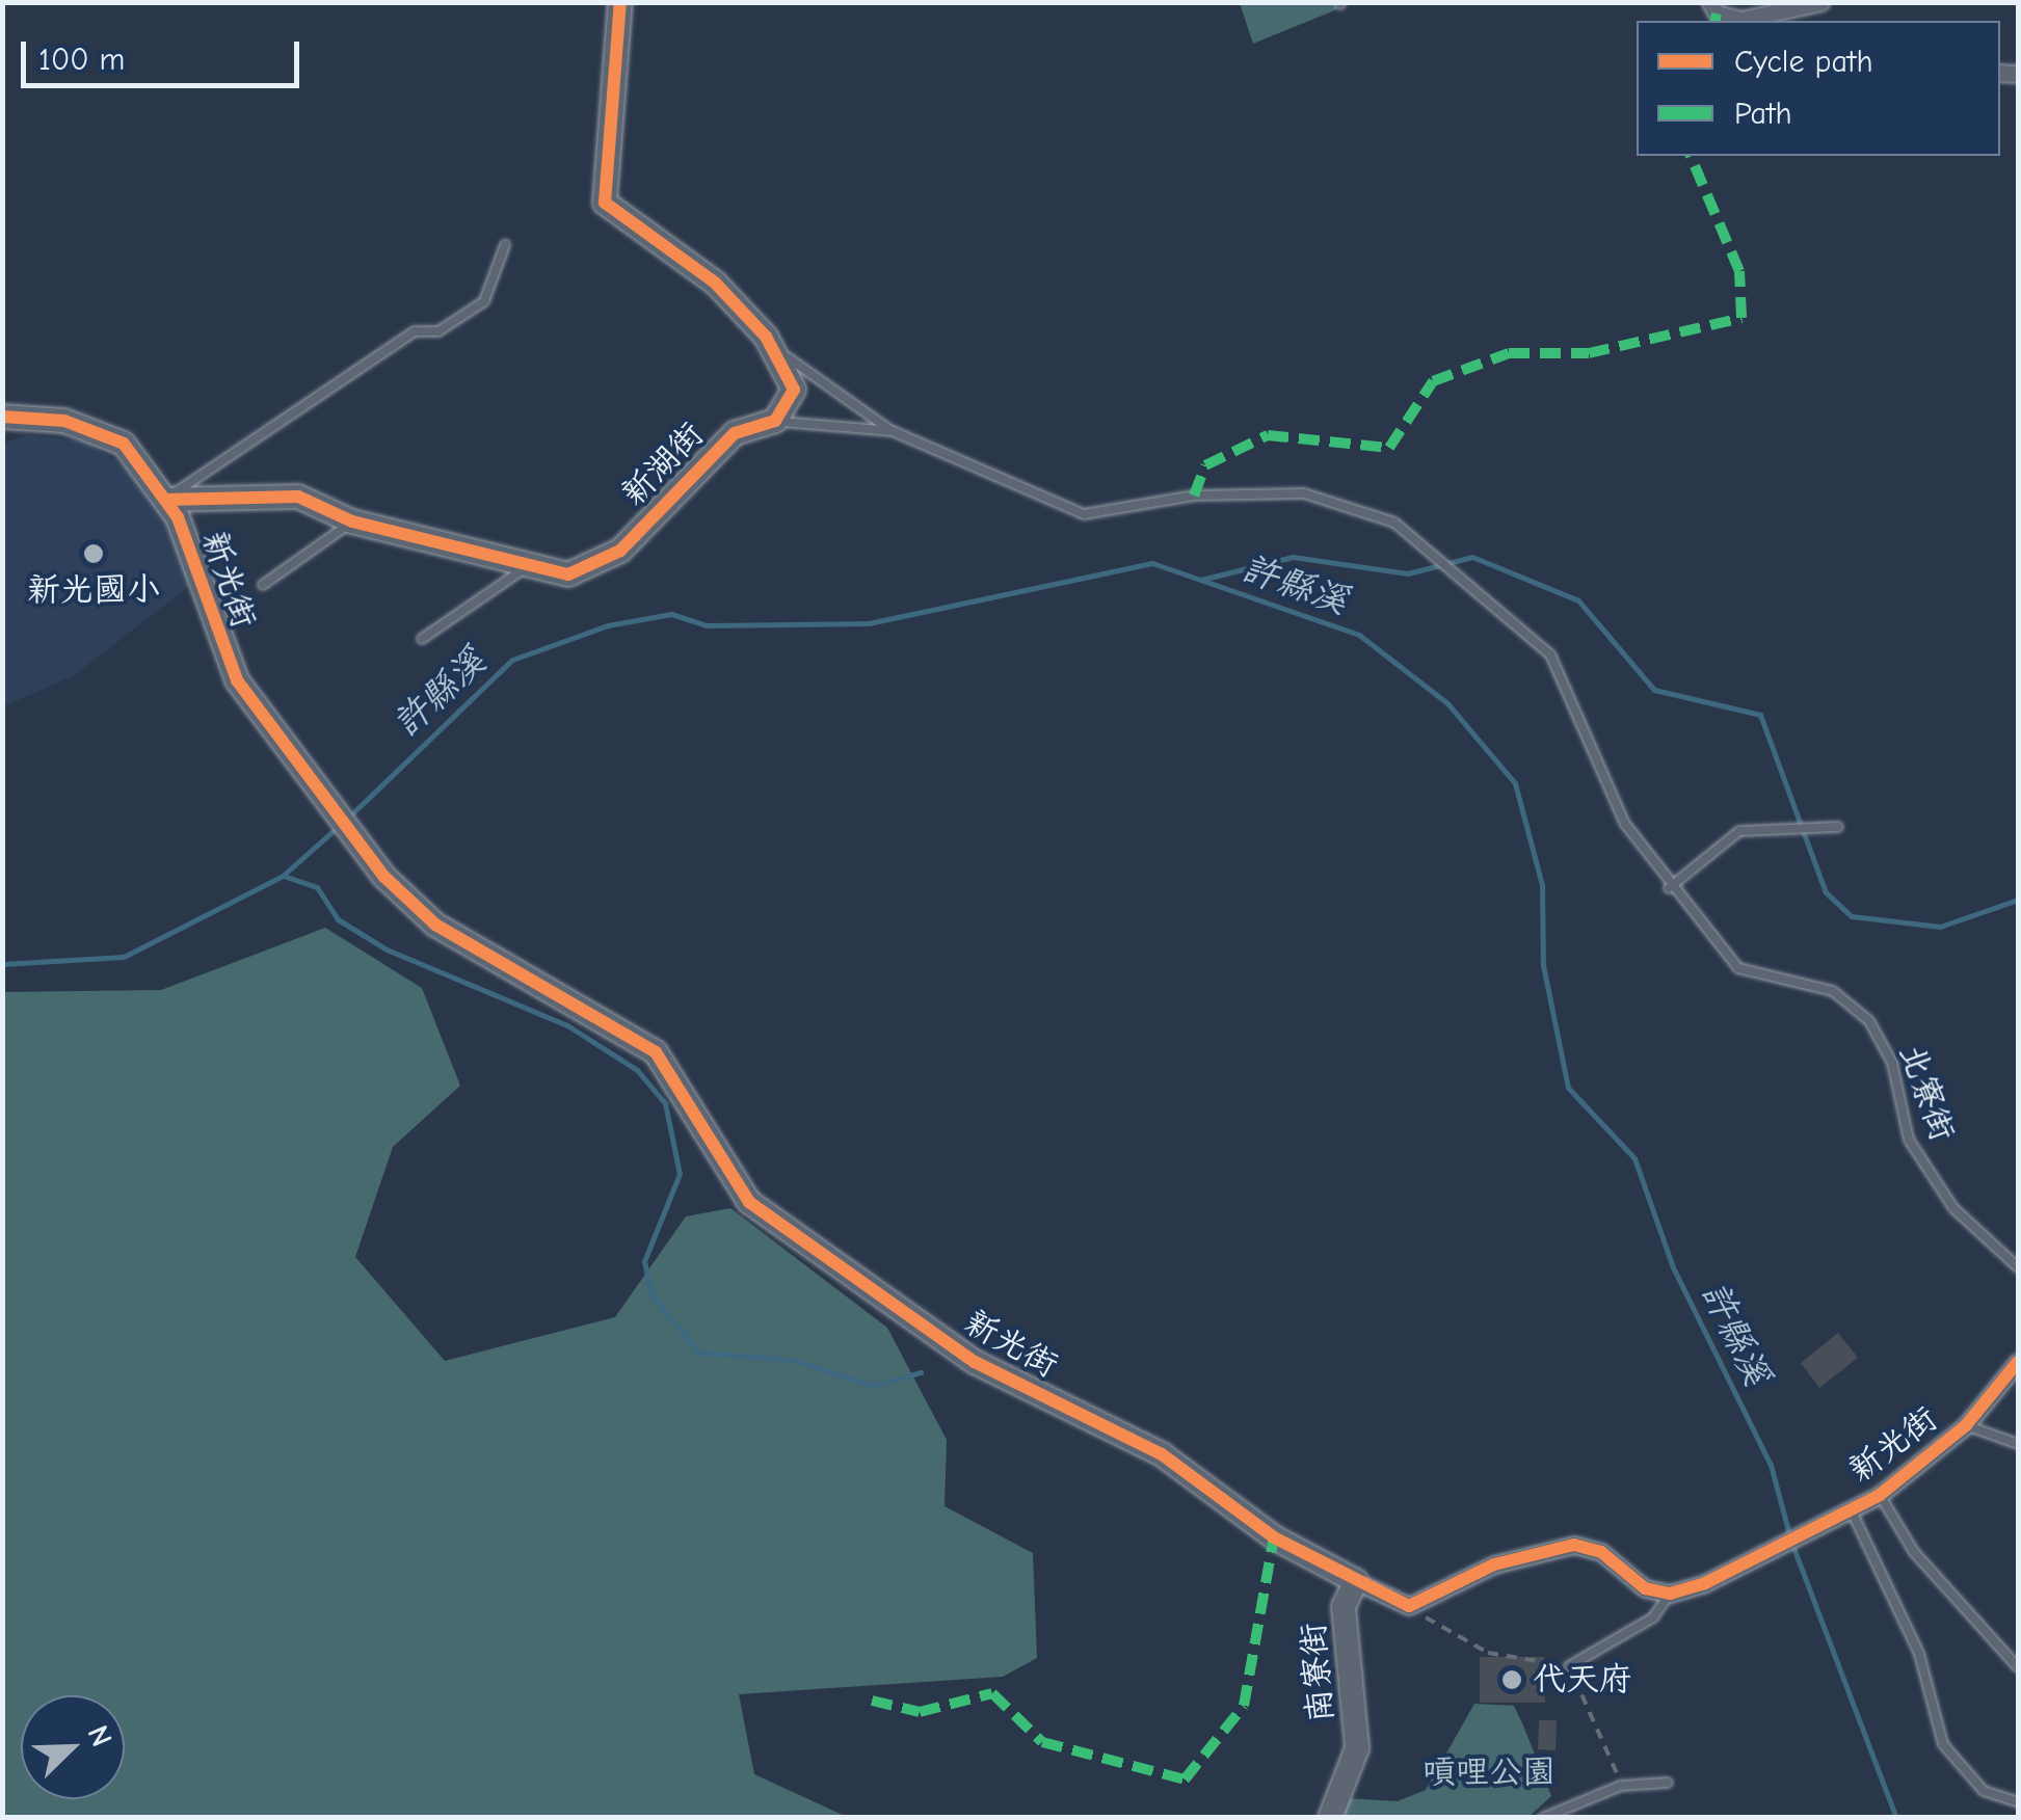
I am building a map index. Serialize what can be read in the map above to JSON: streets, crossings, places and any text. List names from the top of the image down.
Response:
{
  "streets": {
    "street": ["新湖街", "新光街", "南寮街"],
    "lane": ["北寮街"]
  },
  "crossings": [
    ["新湖街", "新光街"],
    ["新光街", "南寮街"]
  ],
  "water": ["許縣溪"],
  "parks": ["嗊哩公園"],
  "places": ["新光國小", "代天府"],
  "legend": ["Cycle path", "Path"],
  "scale_bar": "100 m",
  "north": "top right"
}
